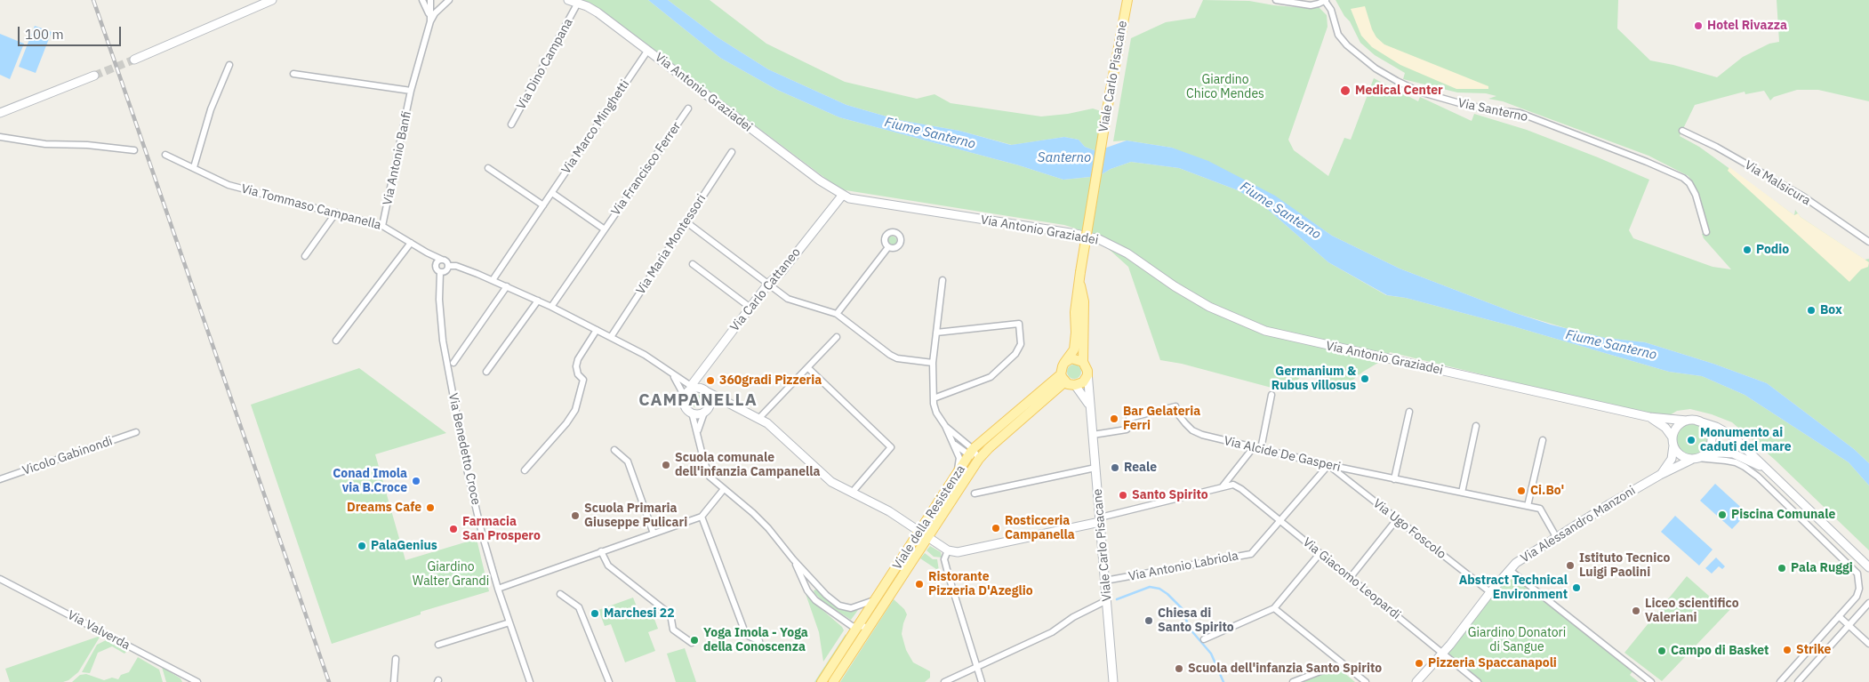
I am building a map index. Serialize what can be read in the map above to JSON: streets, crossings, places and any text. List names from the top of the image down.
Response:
{
  "streets": {
    "main road": ["Viale Carlo Pisacane", "Viale della Resistenza"],
    "street": [
      "Via Dino Campana",
      "Via Antonio Graziadei",
      "Via Santerno",
      "Via Marco Minghetti",
      "Via Antonio Banfi",
      "Via Francisco Ferrer",
      "Via Malsicura",
      "Via Tommaso Campanella",
      "Via Maria Montessori",
      "Via Carlo Cattaneo",
      "Via Benedetto Croce",
      "Via Alcide De Gasperi",
      "Vicolo Gabinondi",
      "Via Alessandro Manzoni",
      "Via Ugo Foscolo",
      "Via Antonio Labriola",
      "Via Giacomo Leopardi",
      "Via Valverda"
    ]
  },
  "crossings": [
    ["Via Dino Campana", "Via Antonio Graziadei"],
    ["Viale Carlo Pisacane", "Via Alcide De Gasperi"],
    ["Viale Carlo Pisacane", "Viale della Resistenza"],
    ["Viale Carlo Pisacane", "Via Antonio Labriola"],
    ["Viale Carlo Pisacane", "Via Giacomo Leopardi"],
    ["Via Antonio Graziadei", "Via Marco Minghetti"],
    ["Via Antonio Graziadei", "Via Carlo Cattaneo"],
    ["Via Antonio Graziadei", "Via Alessandro Manzoni"],
    ["Via Marco Minghetti", "Via Tommaso Campanella"],
    ["Via Antonio Banfi", "Via Tommaso Campanella"],
    ["Via Francisco Ferrer", "Via Tommaso Campanella"],
    ["Via Tommaso Campanella", "Via Maria Montessori"],
    ["Via Tommaso Campanella", "Via Carlo Cattaneo"],
    ["Via Tommaso Campanella", "Via Benedetto Croce"],
    ["Via Tommaso Campanella", "Viale della Resistenza"],
    ["Via Alcide De Gasperi", "Via Alessandro Manzoni"],
    ["Via Alcide De Gasperi", "Via Ugo Foscolo"],
    ["Via Alcide De Gasperi", "Via Antonio Labriola"],
    ["Via Alessandro Manzoni", "Via Ugo Foscolo"],
    ["Via Alessandro Manzoni", "Via Giacomo Leopardi"],
    ["Via Ugo Foscolo", "Via Antonio Labriola"],
    ["Via Antonio Labriola", "Via Giacomo Leopardi"]
  ],
  "districts": ["CAMPANELLA"],
  "water": ["Fiume Santerno", "Santerno"],
  "parks": ["Giardino Chico Mendes", "Giardino Walter Grandi", "Giardino Donatori di Sangue"],
  "places": [
    "Hotel Rivazza",
    "Medical Center",
    "Podio",
    "Box",
    "Germanium & Rubus villosus",
    "360gradi Pizzeria",
    "Bar Gelateria Ferri",
    "Monumento ai caduti del mare",
    "Scuola comunale dell'infanzia Campanella",
    "Reale",
    "Conad Imola via B.Croce",
    "Ci.Bo'",
    "Santo Spirito",
    "Dreams Cafe",
    "Piscina Comunale",
    "Scuola Primaria Giuseppe Pulicari",
    "Rosticceria Campanella",
    "Farmacia San Prospero",
    "PalaGenius",
    "Istituto Tecnico Luigi Paolini",
    "Pala Ruggi",
    "Ristorante Pizzeria D'Azeglio",
    "Abstract Technical Environment",
    "Liceo scientifico Valeriani",
    "Marchesi 22",
    "Chiesa di Santo Spirito",
    "Yoga Imola - Yoga della Conoscenza",
    "Strike",
    "Campo di Basket",
    "Pizzeria Spaccanapoli",
    "Scuola dell'infanzia Santo Spirito"
  ],
  "scale_bar": "100 m"
}
